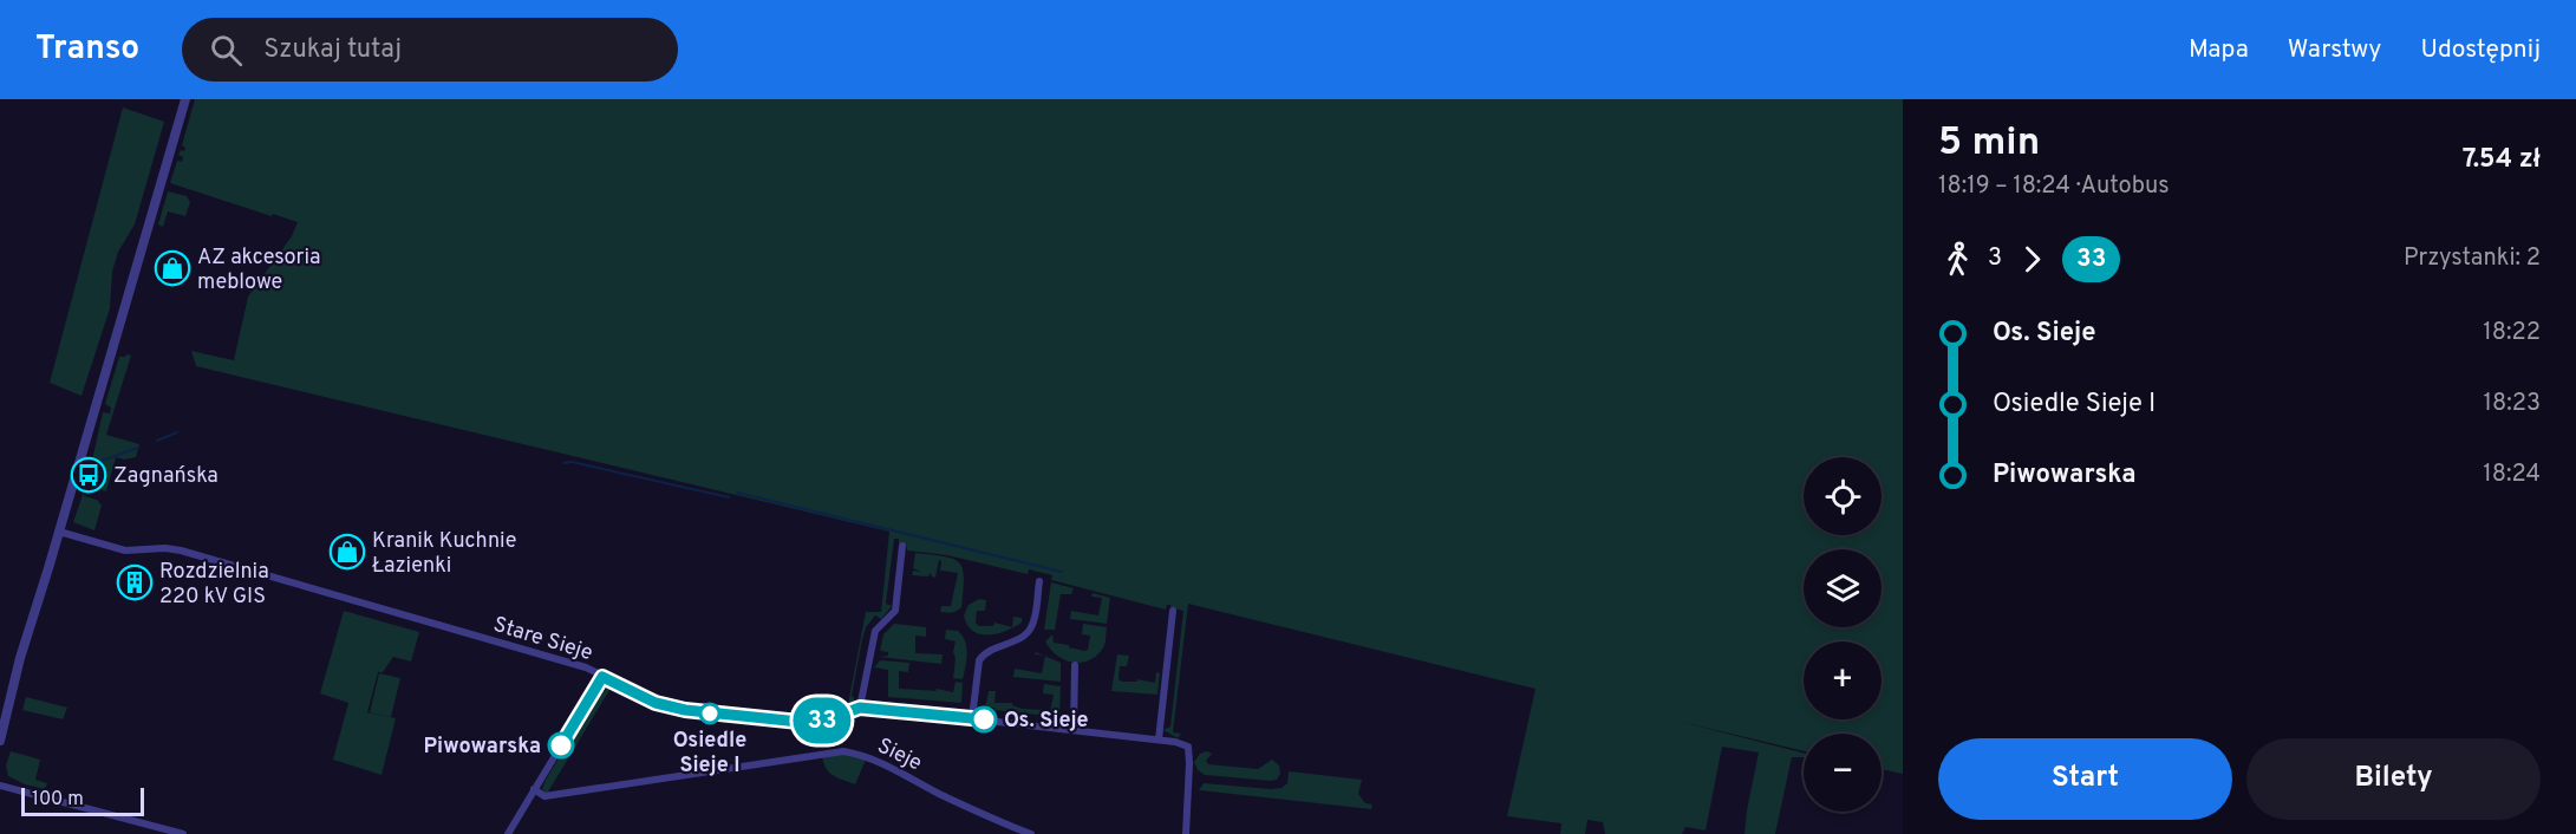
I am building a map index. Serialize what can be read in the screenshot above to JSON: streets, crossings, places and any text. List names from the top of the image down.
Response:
{
  "streets": {
    "street": ["Stare Sieje", "Sieje"]
  },
  "places": {
    "shop": ["AZ akcesoria meblowe", "Kranik Kuchnie Łazienki"],
    "bus stop": ["Zagnańska"],
    "building": ["Rozdzielnia 220 kV GIS"],
    "other": ["Osiedle Sieje I", "Os. Sieje", "Piwowarska"]
  },
  "lines": ["bus line 33"],
  "scale_bar": "100 m",
  "page": {
    "header": "Transo",
    "search": "Szukaj tutaj",
    "nav": ["Mapa", "Warstwy", "Udostępnij"],
    "on_map": "33",
    "heading": ["5 min", "18:19 – 18:24 · Autobus", "7.54 zł"],
    "legs": ["3", "33", "Przystanki: 2"],
    "list": [
      {
        "name": "Os. Sieje",
        "value": "18:22"
      },
      {
        "name": "Osiedle Sieje I",
        "value": "18:23"
      },
      {
        "name": "Piwowarska",
        "value": "18:24"
      }
    ],
    "map_buttons": ["+", "−"],
    "buttons": ["Start", "Bilety"],
    "scale": "100 m"
  }
}
